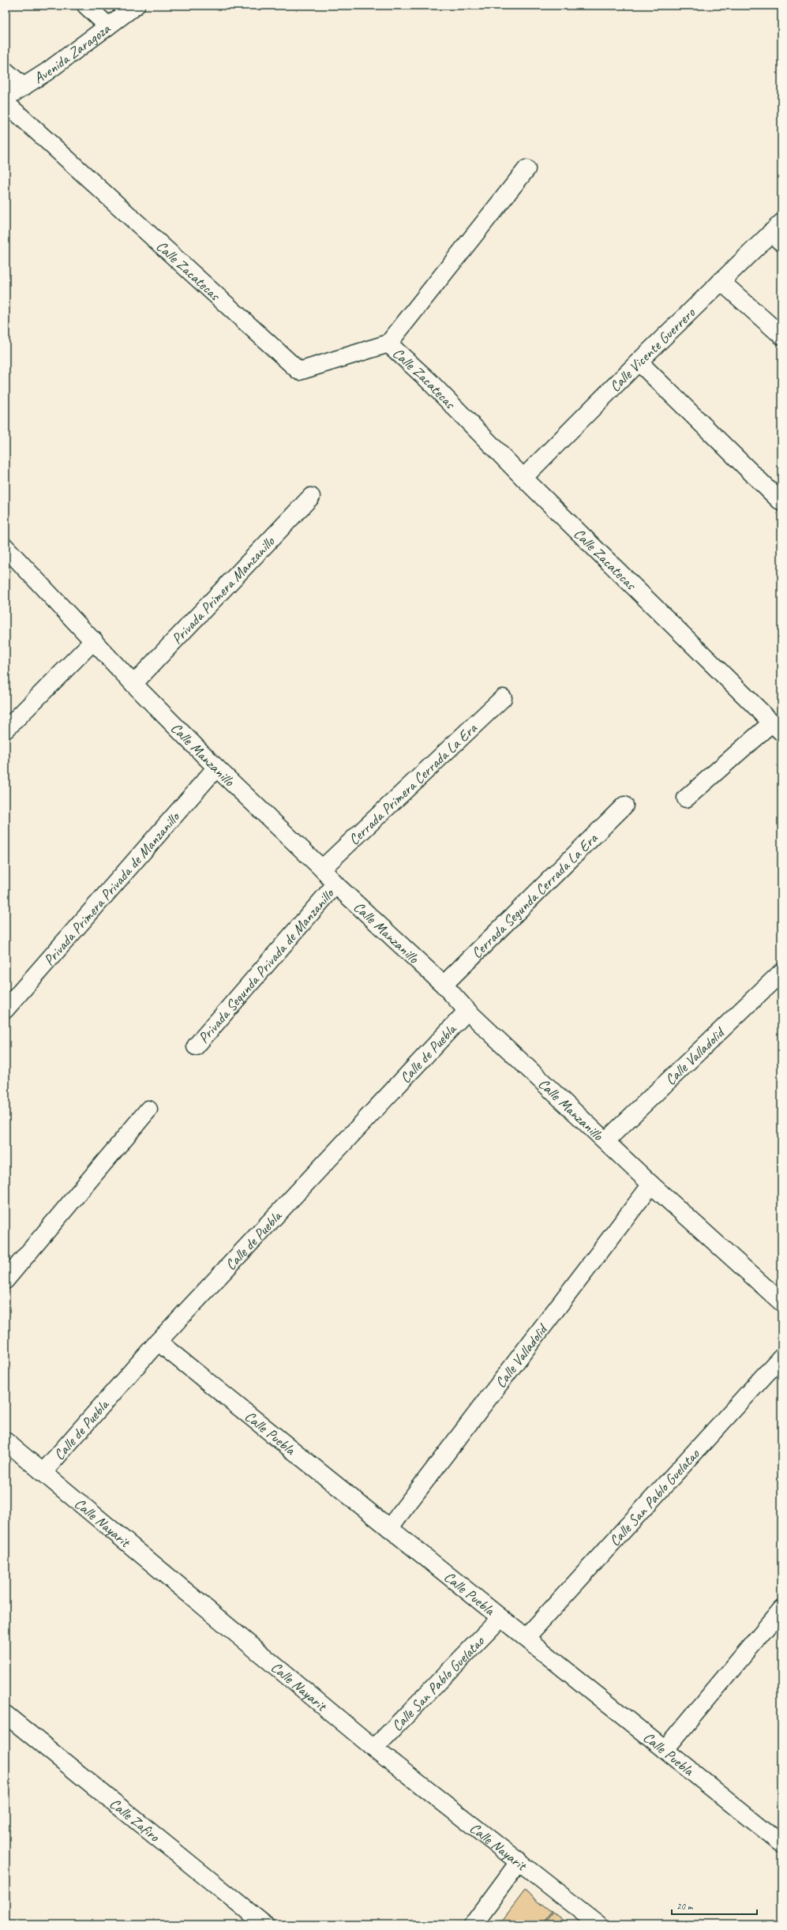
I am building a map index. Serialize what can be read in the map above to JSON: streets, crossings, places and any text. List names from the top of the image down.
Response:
{
  "streets": {
    "street": [
      "Avenida Zaragoza",
      "Calle Zacatecas",
      "Calle Vicente Guerrero",
      "Privada Primera Manzanillo",
      "Calle Manzanillo",
      "Cerrada Primera Cerrada La Era",
      "Privada Primera Privada de Manzanillo",
      "Cerrada Segunda Cerrada La Era",
      "Privada Segunda Privada de Manzanillo",
      "Calle de Puebla",
      "Calle Valladolid",
      "Calle Puebla",
      "Calle San Pablo Guelatao",
      "Calle Nayarit",
      "Calle Zafiro"
    ]
  },
  "crossings": [
    ["Calle Zacatecas", "Calle Vicente Guerrero"],
    ["Privada Primera Manzanillo", "Calle Manzanillo"],
    ["Calle Manzanillo", "Cerrada Primera Cerrada La Era"],
    ["Calle Manzanillo", "Privada Primera Privada de Manzanillo"],
    ["Calle Manzanillo", "Cerrada Segunda Cerrada La Era"],
    ["Calle Manzanillo", "Privada Segunda Privada de Manzanillo"],
    ["Calle Manzanillo", "Calle de Puebla"],
    ["Calle Manzanillo", "Calle Valladolid"],
    ["Calle de Puebla", "Calle Puebla"],
    ["Calle de Puebla", "Calle Nayarit"],
    ["Calle Valladolid", "Calle Puebla"],
    ["Calle Puebla", "Calle San Pablo Guelatao"],
    ["Calle San Pablo Guelatao", "Calle Nayarit"]
  ],
  "scale_bar": "20 m"
}
